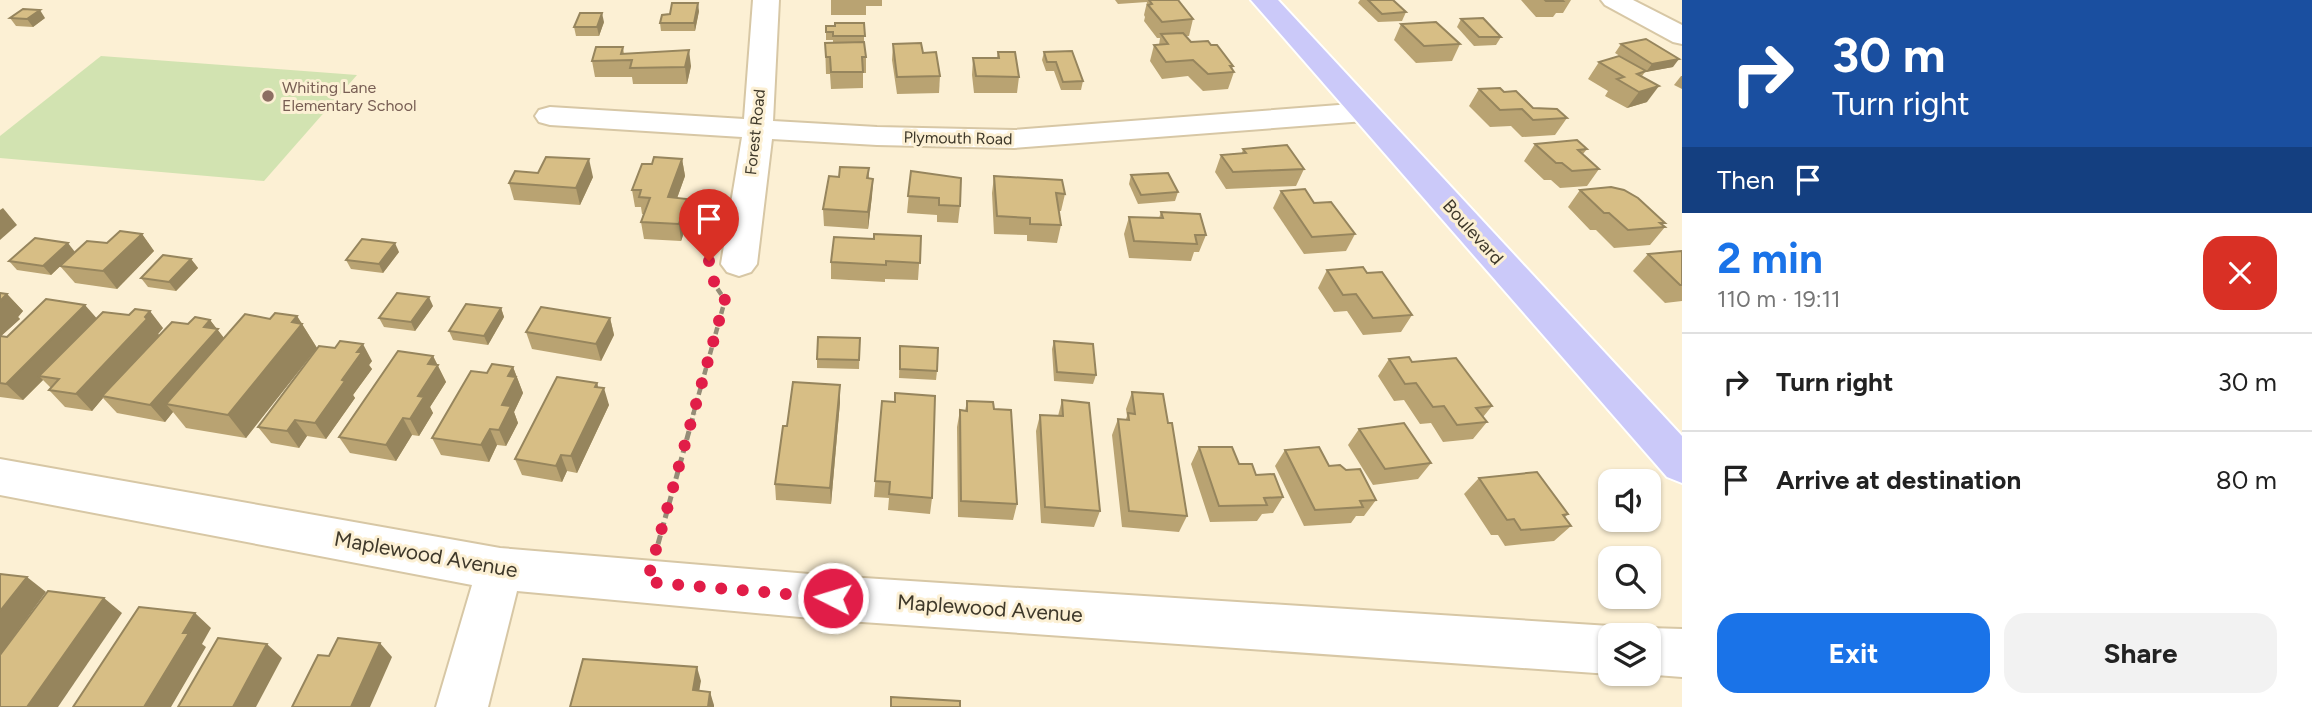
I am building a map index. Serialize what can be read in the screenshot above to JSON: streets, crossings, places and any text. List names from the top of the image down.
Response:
{
  "streets": {
    "main road": ["Boulevard"],
    "street": ["Forest Road", "Plymouth Road", "Maplewood Avenue"]
  },
  "crossings": [
    ["Forest Road", "Plymouth Road"],
    ["Plymouth Road", "Boulevard"]
  ],
  "places": ["Whiting Lane Elementary School"],
  "page": {
    "turn": ["30 m", "Turn right"],
    "then": "Then",
    "heading": ["2 min", "110 m · 19:11"],
    "list": [
      {
        "name": "Turn right",
        "value": "30 m"
      },
      {
        "name": "Arrive at destination",
        "value": "80 m"
      }
    ],
    "buttons": ["Exit", "Share"]
  }
}
